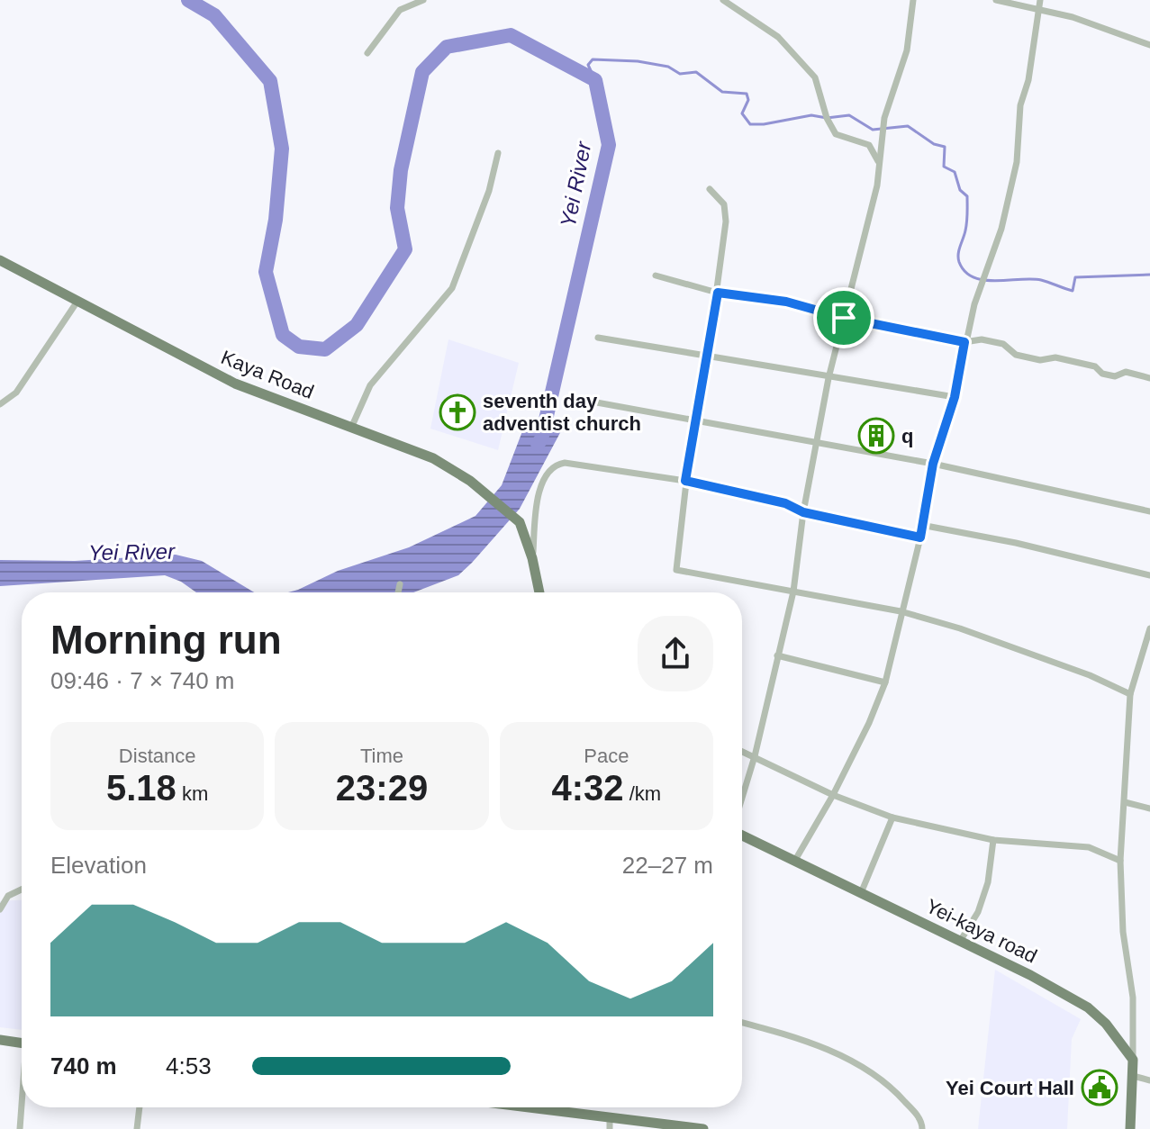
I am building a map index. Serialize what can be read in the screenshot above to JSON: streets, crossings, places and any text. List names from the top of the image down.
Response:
{
  "streets": {
    "main road": ["Kaya Road", "Yei-kaya road"]
  },
  "water": ["Yei River"],
  "places": {
    "church": ["seventh day adventist church"],
    "building": ["q"],
    "public building": ["Yei Court Hall"]
  },
  "page": {
    "heading": ["Morning run", "09:46 · 7 × 740 m"],
    "stats": [
      ["Distance", "5.18 km"],
      ["Time", "23:29"],
      ["Pace", "4:32 /km"]
    ],
    "chart": ["Elevation", "22–27 m"],
    "list": [
      {
        "name": "740 m",
        "note": "4:53"
      }
    ]
  }
}
